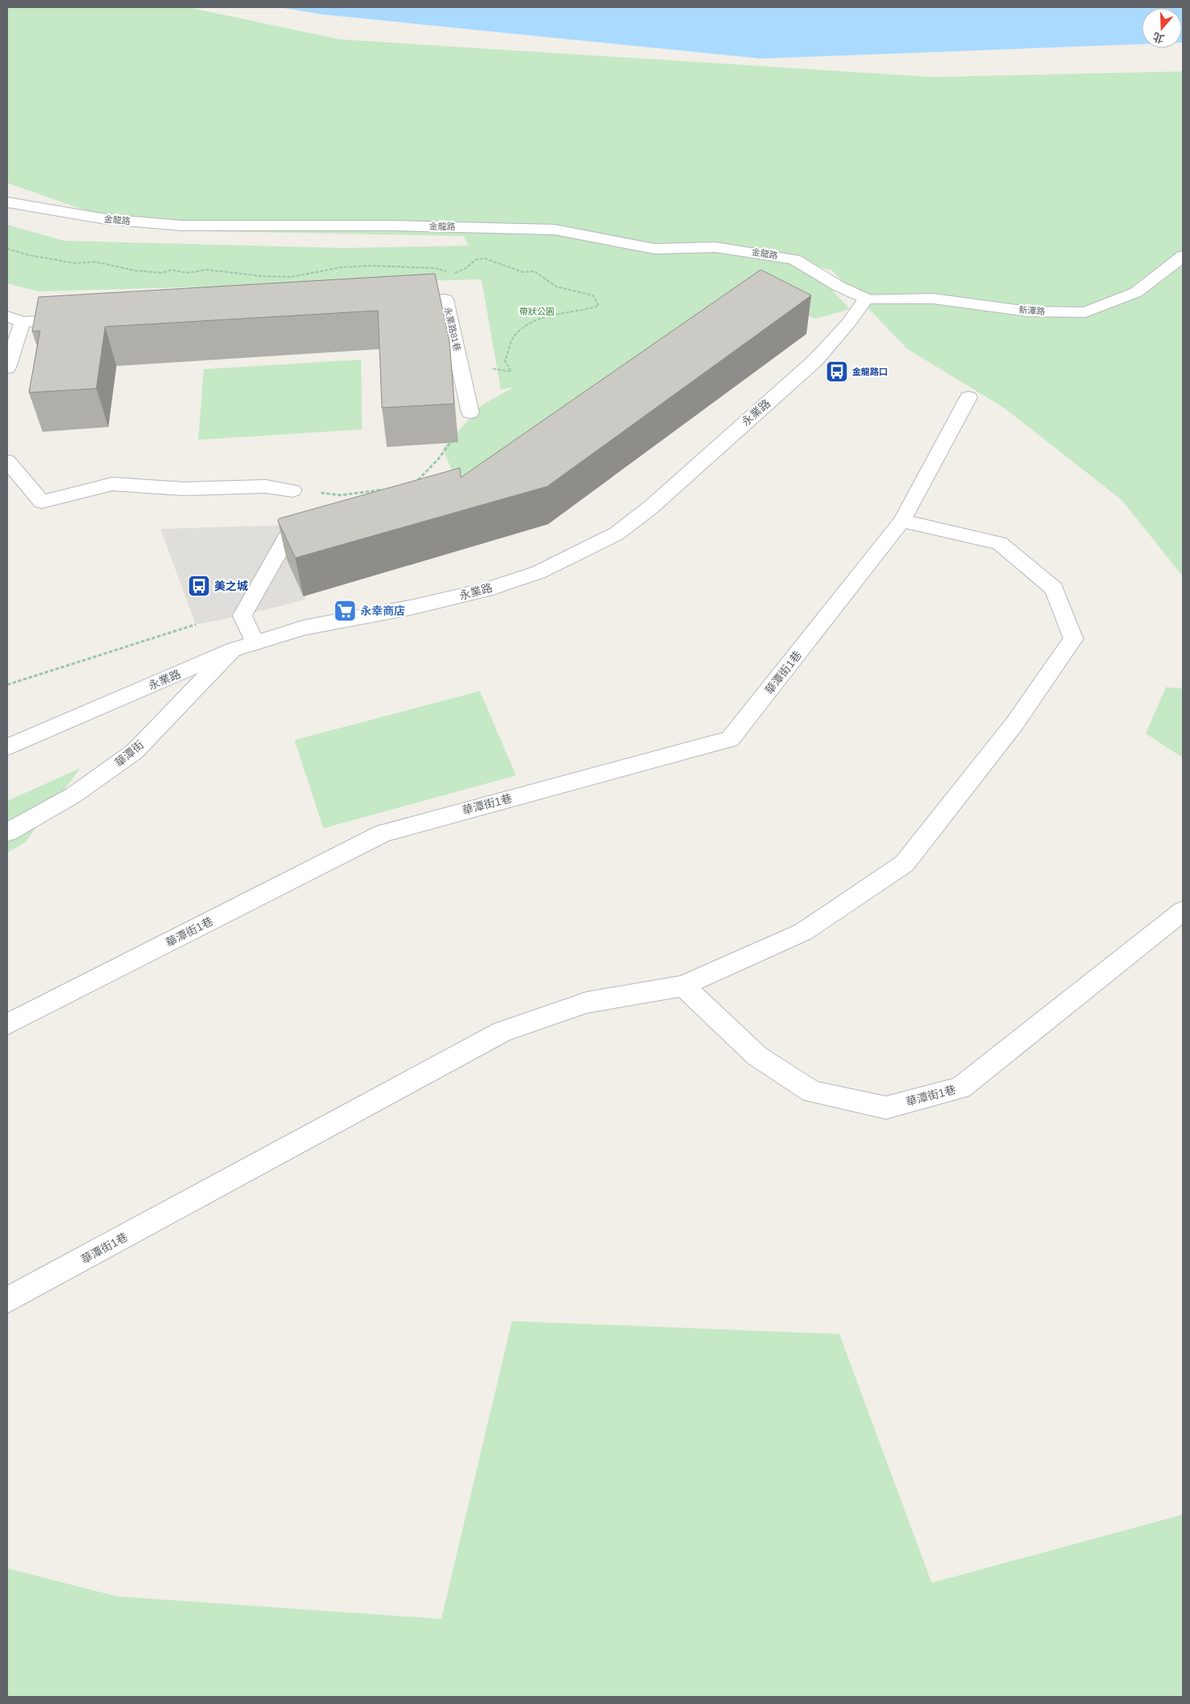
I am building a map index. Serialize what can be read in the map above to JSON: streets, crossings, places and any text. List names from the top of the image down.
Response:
{
  "streets": {
    "street": [
      "金龍路",
      "新潭路",
      "永業路81巷",
      "永業路",
      "華潭街1巷",
      "華潭街"
    ]
  },
  "crossings": [
    ["金龍路", "新潭路"],
    ["金龍路", "永業路"],
    ["新潭路", "永業路"],
    ["永業路", "華潭街"]
  ],
  "parks": ["帶狀公園"],
  "places": {
    "bus stop": ["金龍路口", "美之城"],
    "supermarket": ["永幸商店"]
  },
  "north": "bottom"
}
